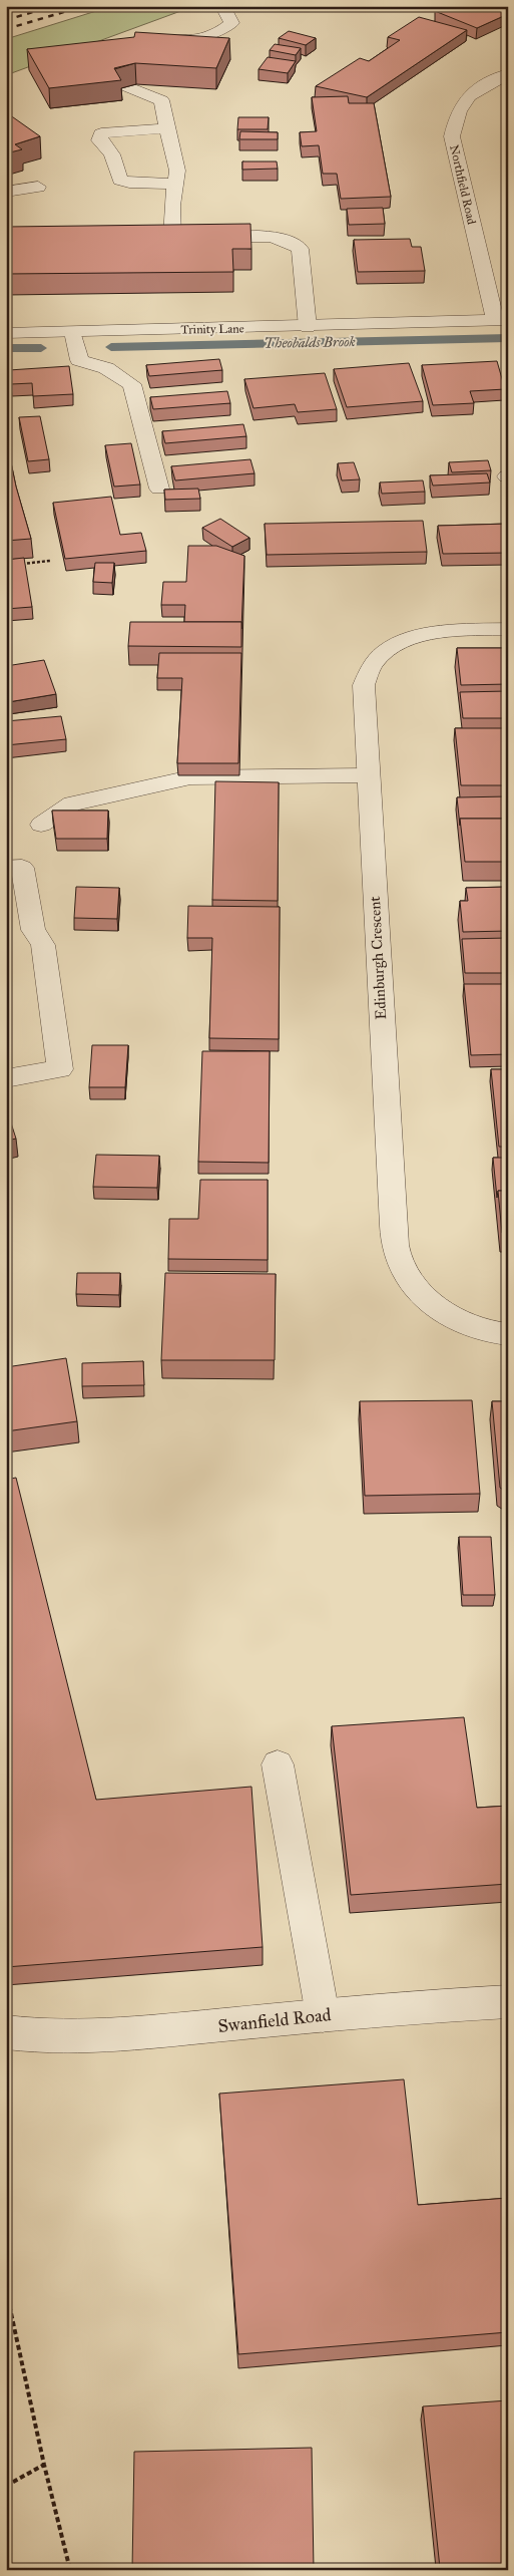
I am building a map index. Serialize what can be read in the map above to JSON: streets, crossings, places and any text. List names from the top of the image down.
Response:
{
  "streets": {
    "street": [
      "Northfield Road",
      "Trinity Lane",
      "Edinburgh Crescent",
      "Swanfield Road"
    ]
  },
  "crossings": [
    ["Northfield Road", "Trinity Lane"]
  ],
  "water": ["Theobalds Brook"]
}
